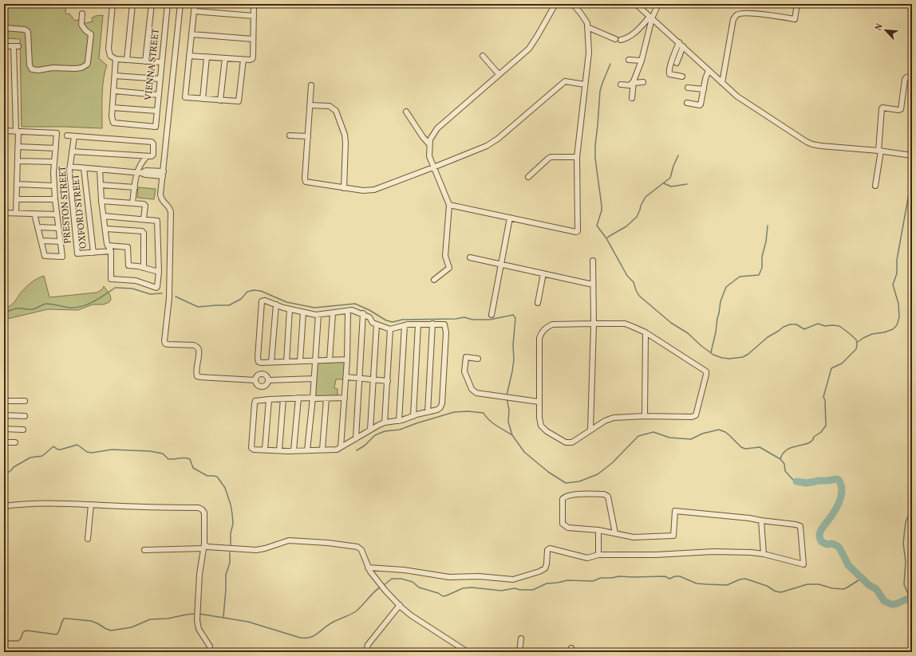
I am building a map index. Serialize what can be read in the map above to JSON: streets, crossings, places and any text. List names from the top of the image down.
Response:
{
  "streets": {
    "street": ["VIENNA STREET", "PRESTON STREET", "OXFORD STREET"]
  },
  "crossings": [
    ["PRESTON STREET", "OXFORD STREET"]
  ],
  "north": "top left"
}
